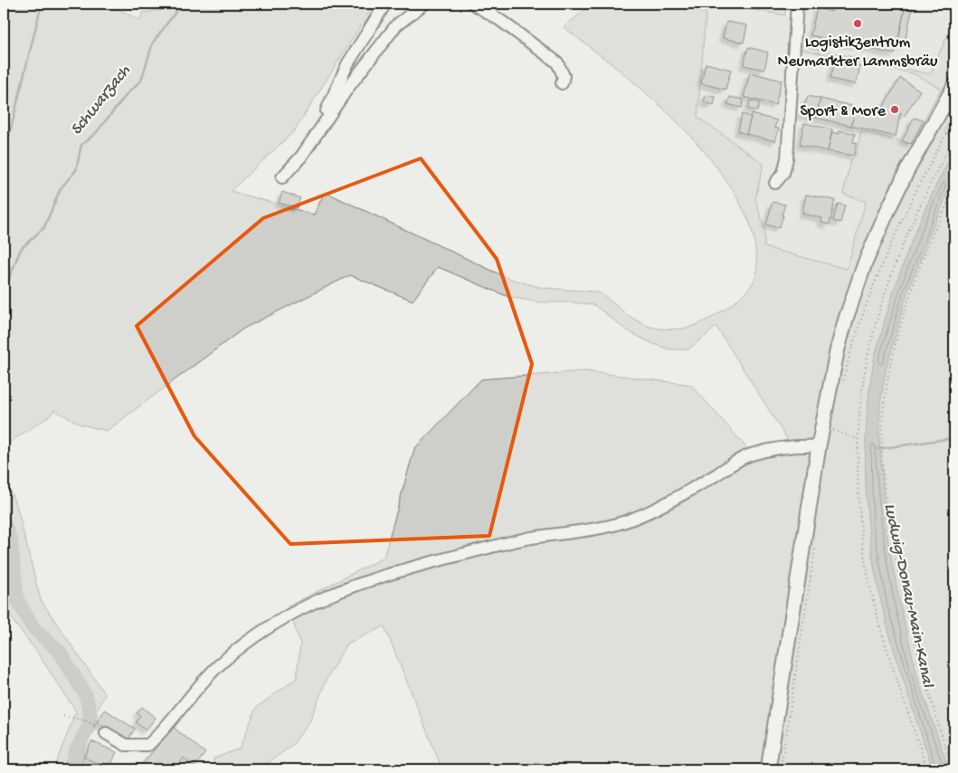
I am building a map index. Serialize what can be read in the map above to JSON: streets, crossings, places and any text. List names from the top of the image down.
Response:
{
  "water": ["Schwarzach", "Ludwig-Donau-Main-Kanal"],
  "places": ["Logistikzentrum Neumarkter Lammsbräu", "Sport & More"]
}
